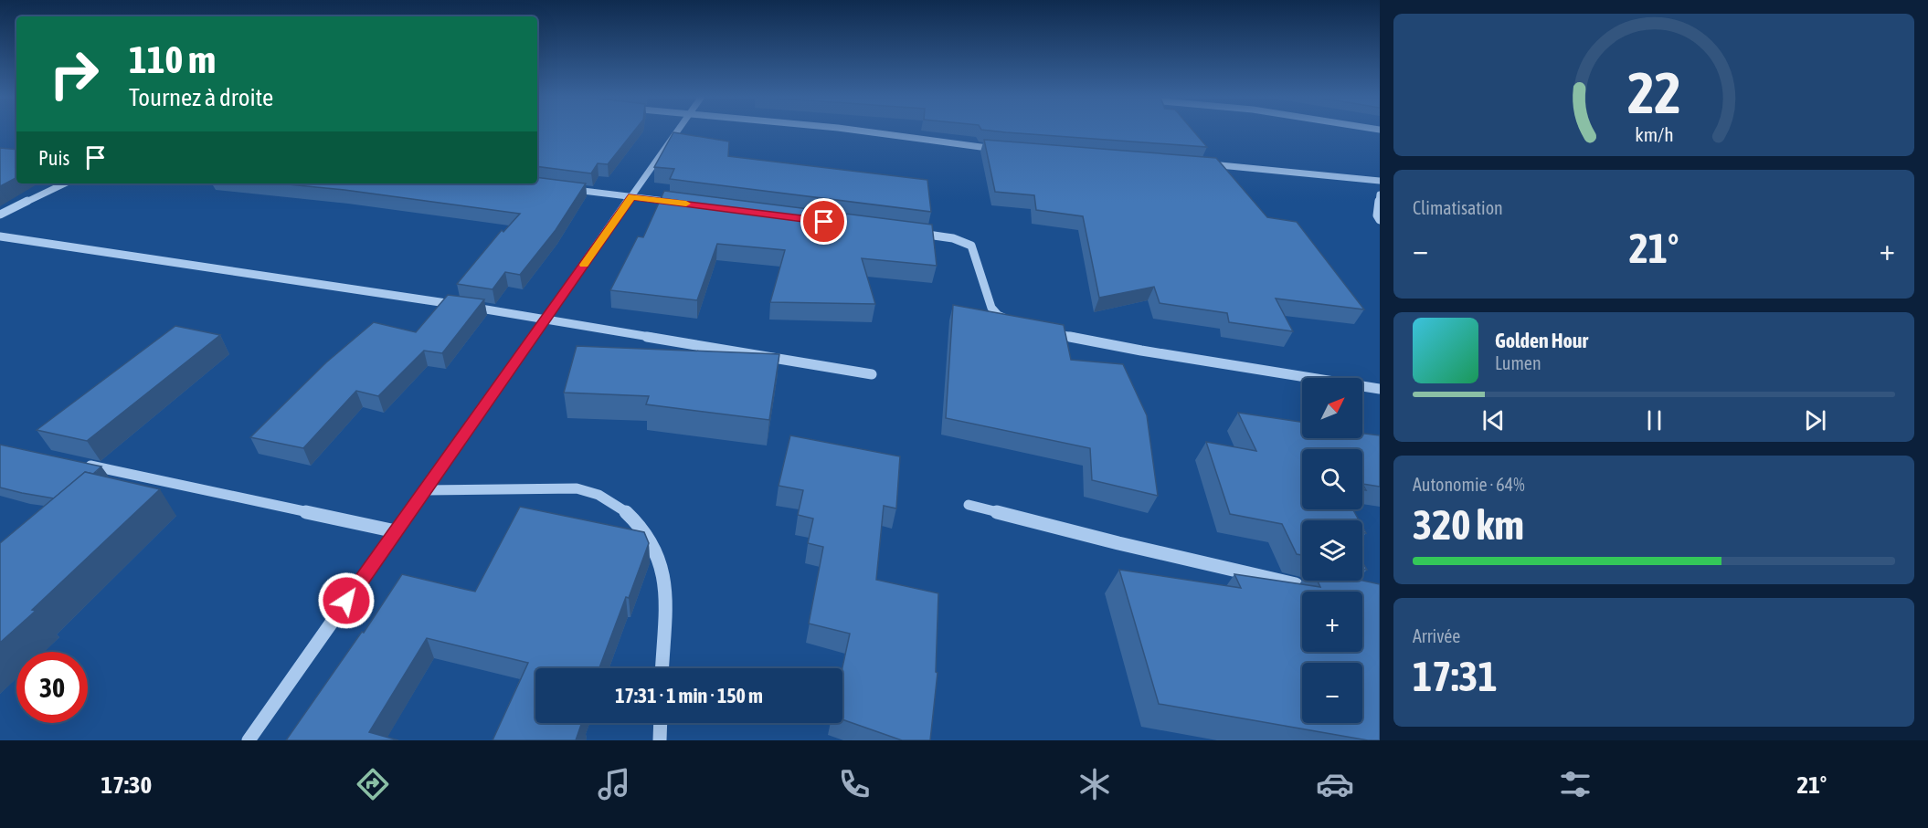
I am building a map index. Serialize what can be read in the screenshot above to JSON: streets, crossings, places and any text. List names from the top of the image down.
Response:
{
  "north": "top right",
  "page": {
    "turn": ["110 m", "Tournez à droite"],
    "then": "Puis",
    "tile": [
      "Climatisation",
      ["Autonomie · 64%", "320 km"],
      ["Arrivée", "17:31"]
    ],
    "heat": ["−", "21°", "+"],
    "song": ["Golden Hour", "Lumen"],
    "map_buttons": ["+", "−"],
    "limit": "30",
    "trip": "17:31 · 1 min · 150 m",
    "tabs": ["17:30", "21°"],
    "gauge": ["22", "km/h"]
  }
}
